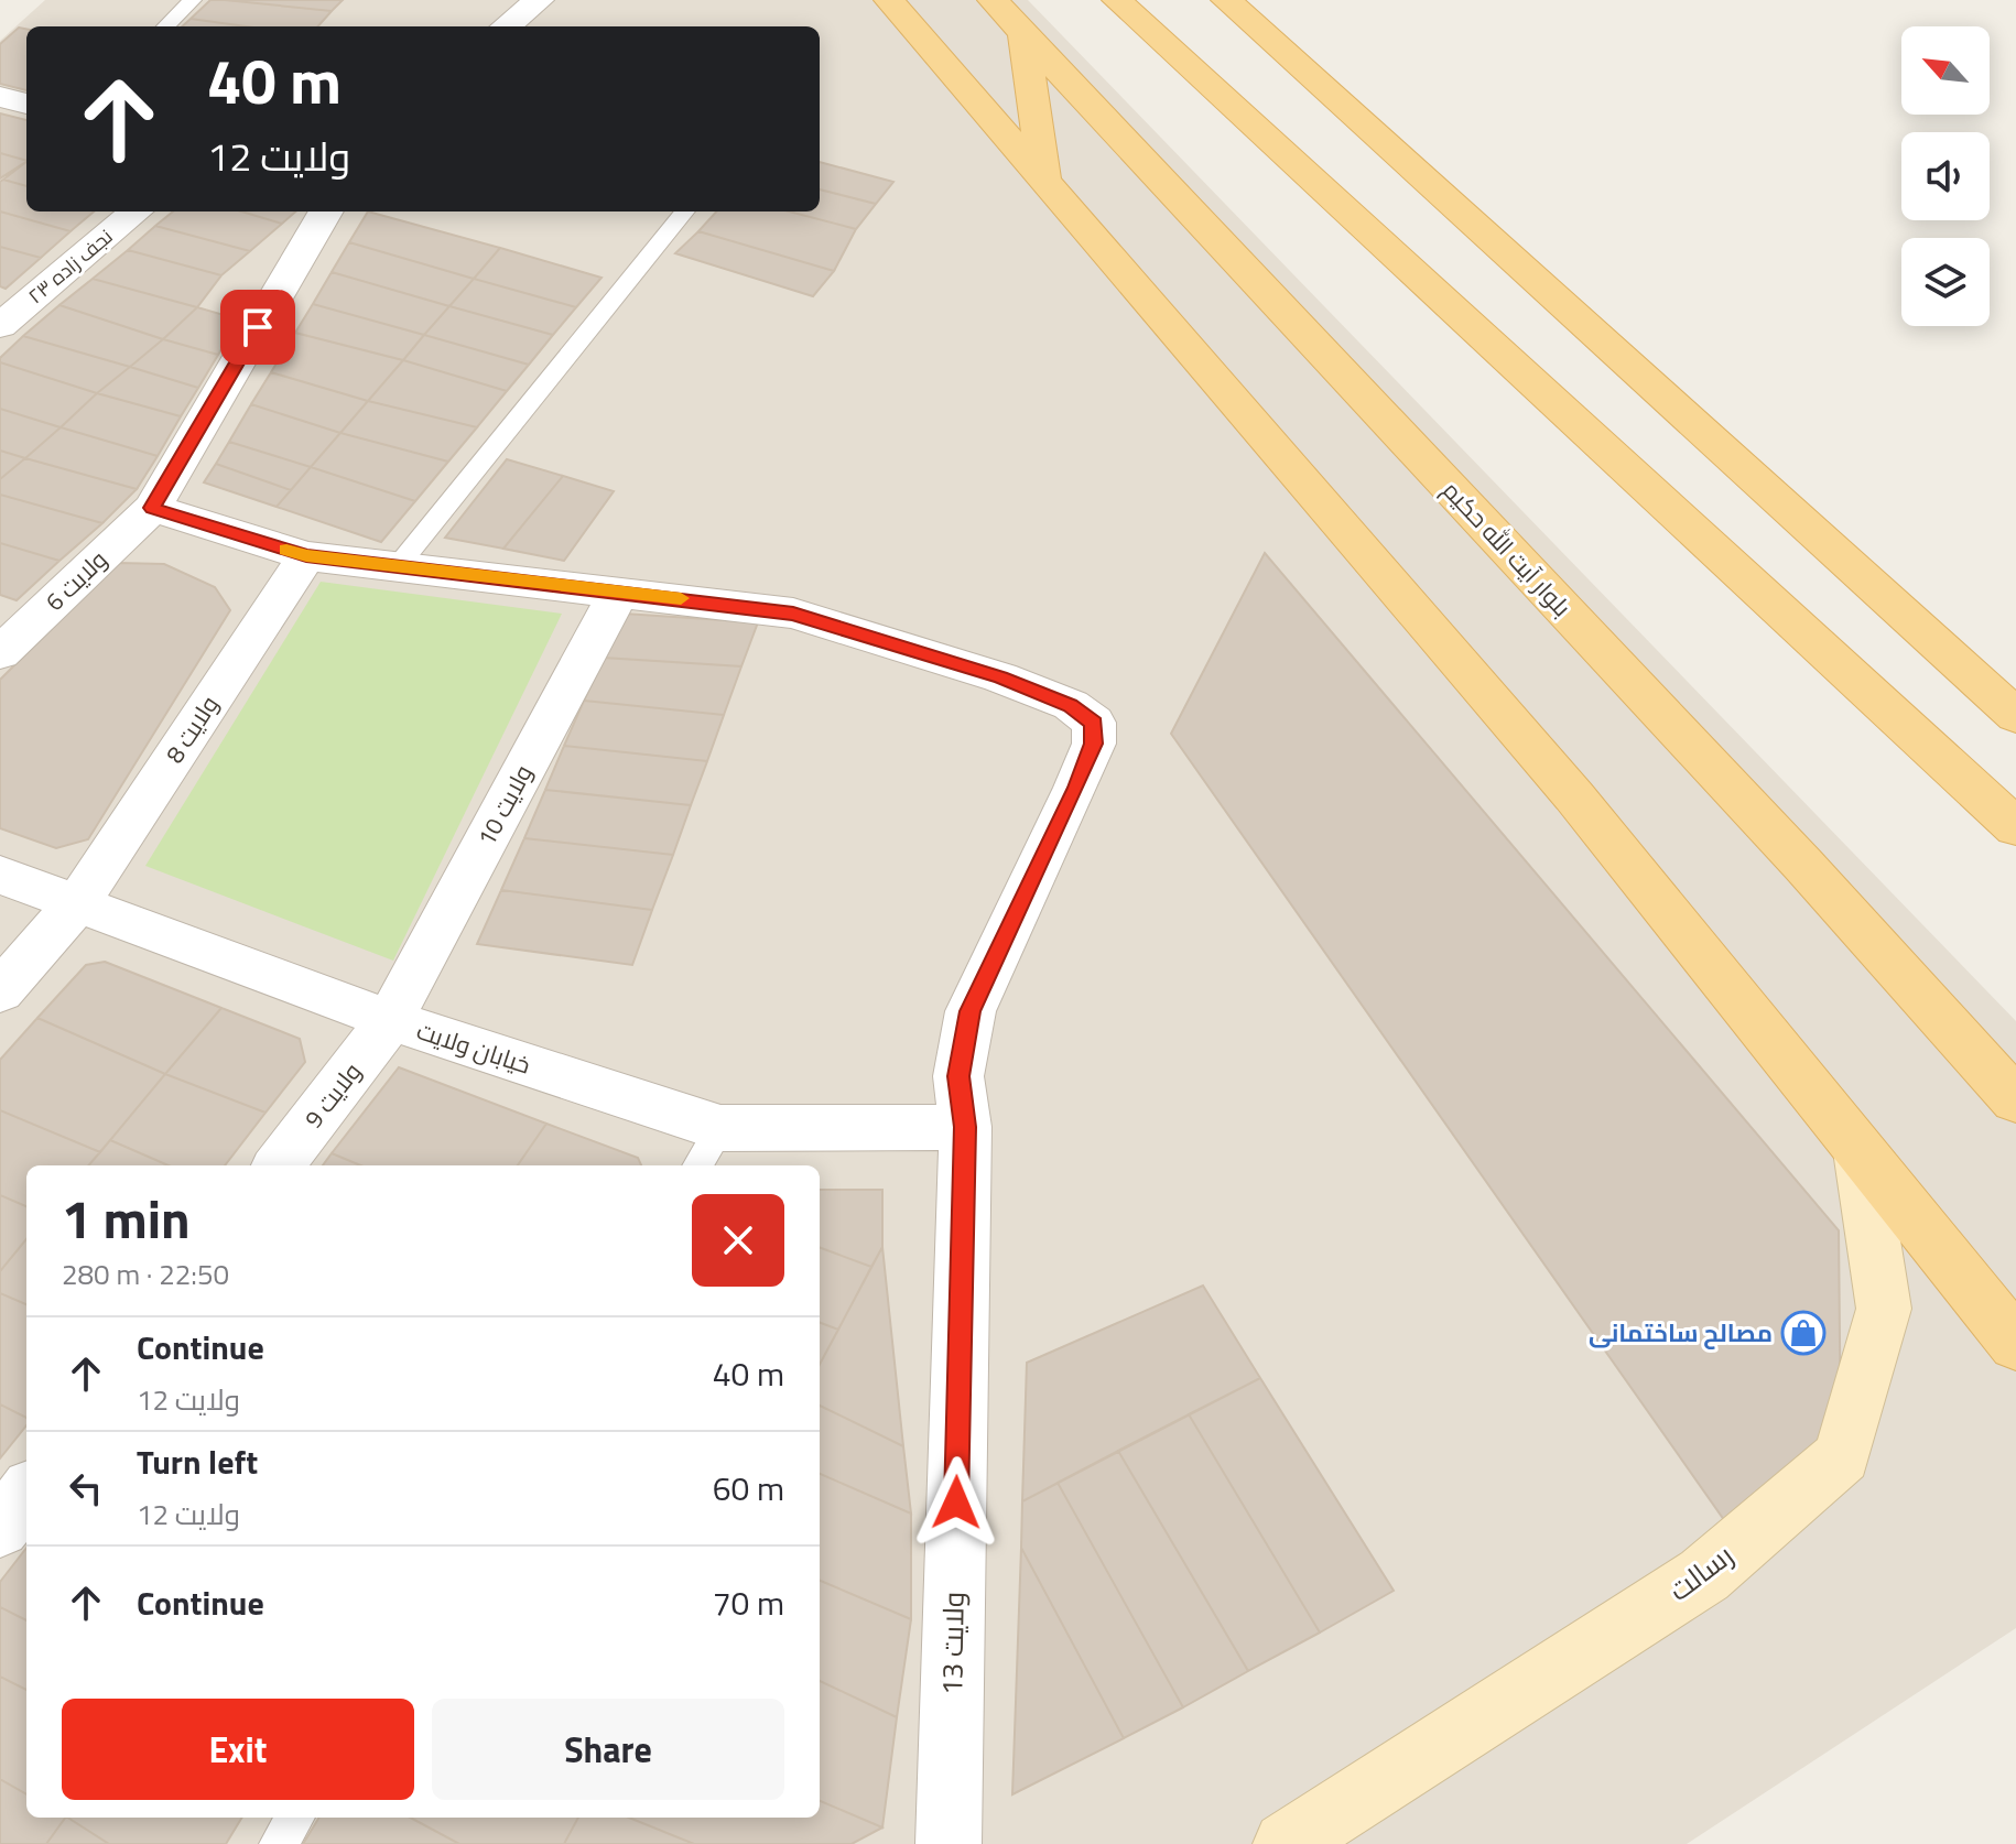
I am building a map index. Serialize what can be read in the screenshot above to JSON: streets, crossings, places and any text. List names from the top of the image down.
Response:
{
  "streets": {
    "main road": ["بلوار آیت الله حکیم", "رسالت"],
    "street": [
      "نجف زاده ۲۳",
      "ولایت 6",
      "ولایت 8",
      "ولایت 10",
      "خیابان ولایت",
      "ولایت 9",
      "ولایت 13"
    ]
  },
  "crossings": [
    ["ولایت 8", "خیابان ولایت"],
    ["ولایت 10", "خیابان ولایت"],
    ["ولایت 10", "ولایت 9"],
    ["ولایت 10", "ولایت 13"],
    ["خیابان ولایت", "ولایت 9"],
    ["خیابان ولایت", "ولایت 13"]
  ],
  "places": {
    "shop": ["مصالح ساختمانی"]
  },
  "north": "top left",
  "page": {
    "turn": ["40 m", "ولایت 12"],
    "heading": ["1 min", "280 m · 22:50"],
    "list": [
      {
        "name": "Continue",
        "note": "ولایت 12",
        "value": "40 m"
      },
      {
        "name": "Turn left",
        "note": "ولایت 12",
        "value": "60 m"
      },
      {
        "name": "Continue",
        "value": "70 m"
      }
    ],
    "buttons": ["Exit", "Share"]
  }
}
